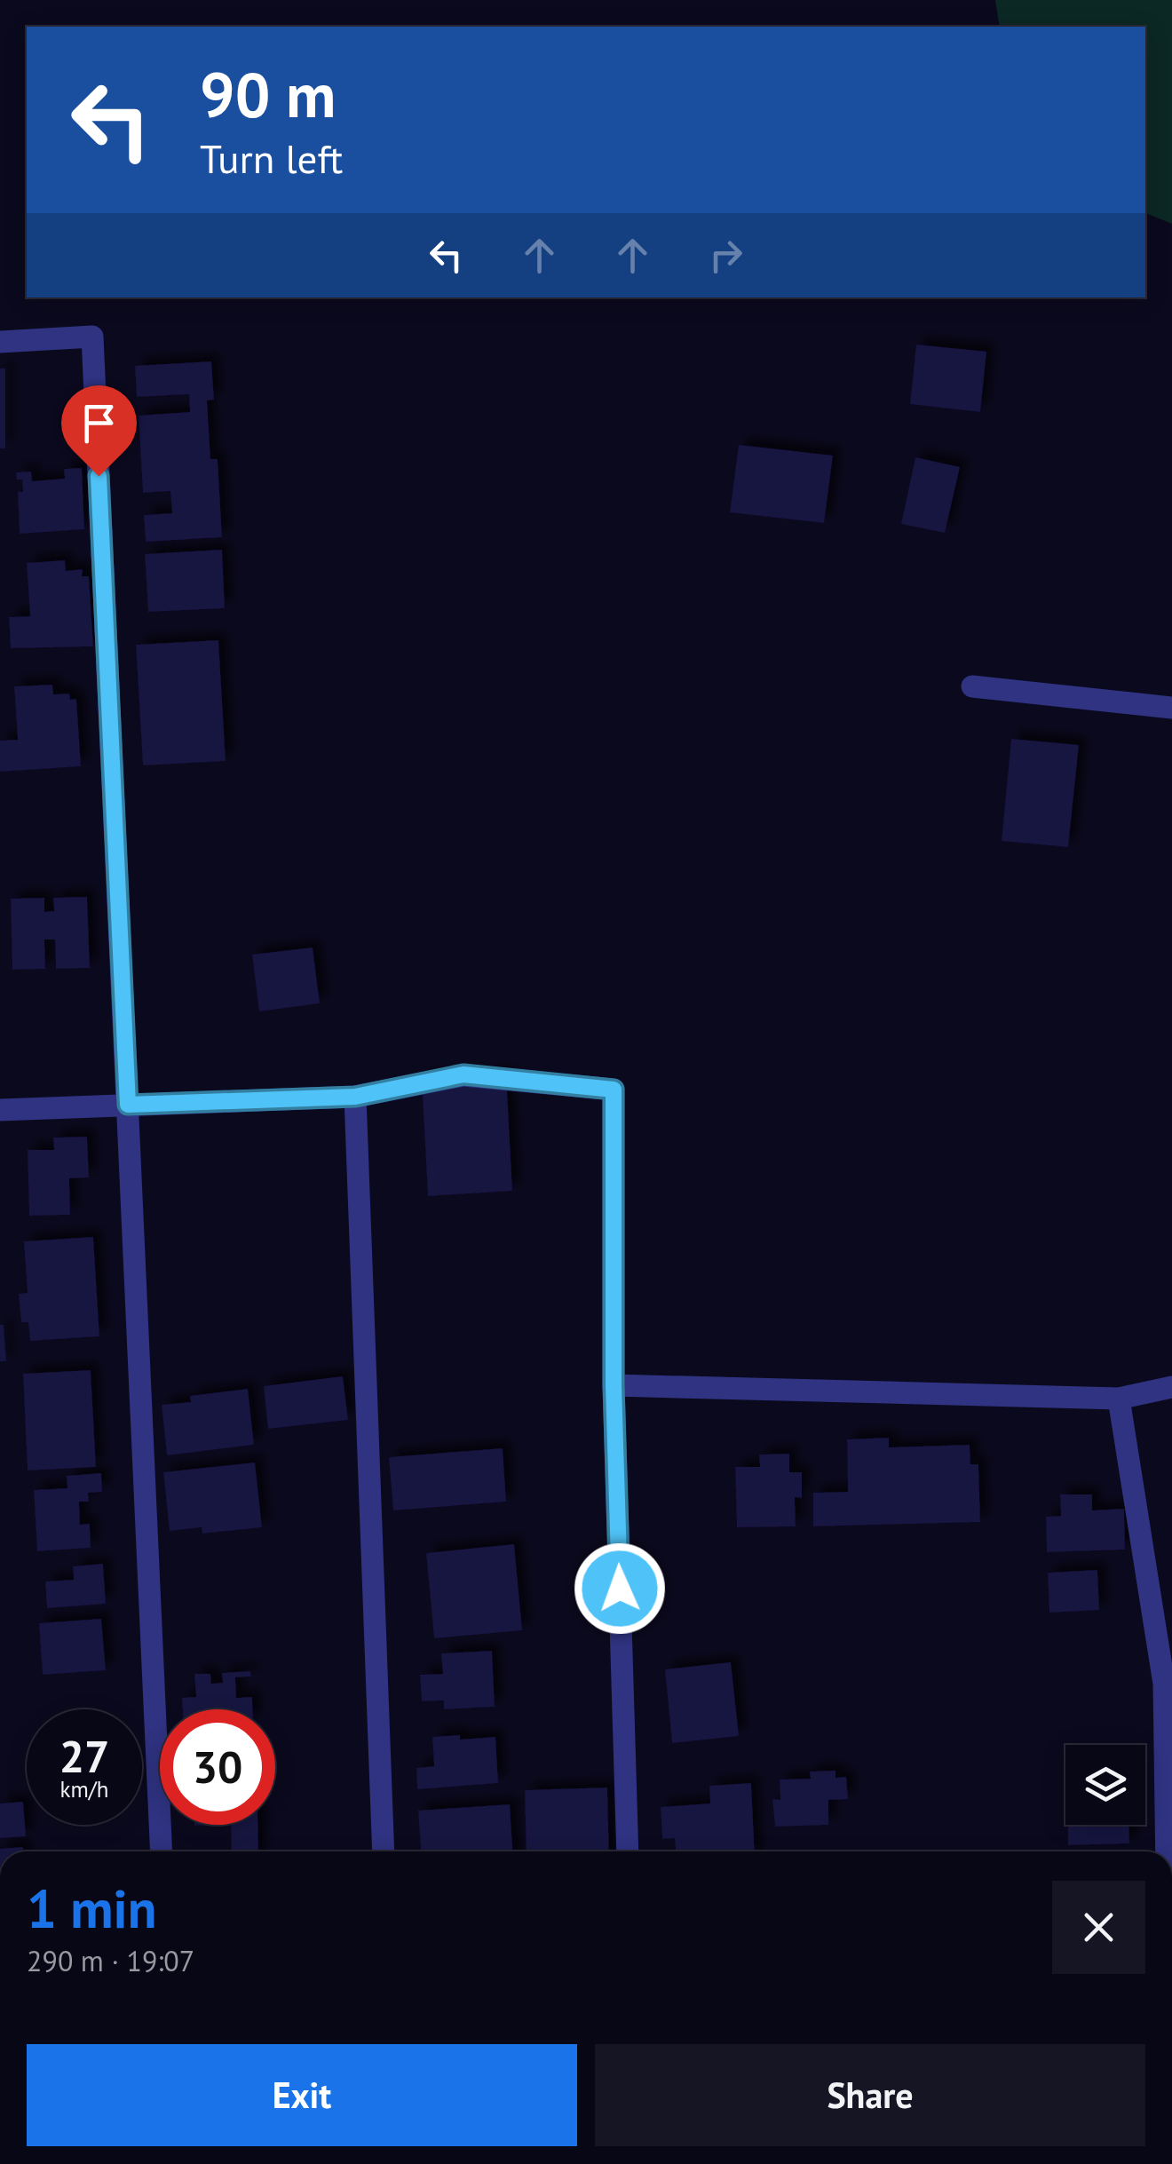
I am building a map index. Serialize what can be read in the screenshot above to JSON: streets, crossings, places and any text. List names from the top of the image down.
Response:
{
  "page": {
    "turn": ["90 m", "Turn left"],
    "speed": "27 km/h",
    "limit": "30",
    "heading": ["1 min", "290 m · 19:07"],
    "buttons": ["Exit", "Share"]
  }
}
